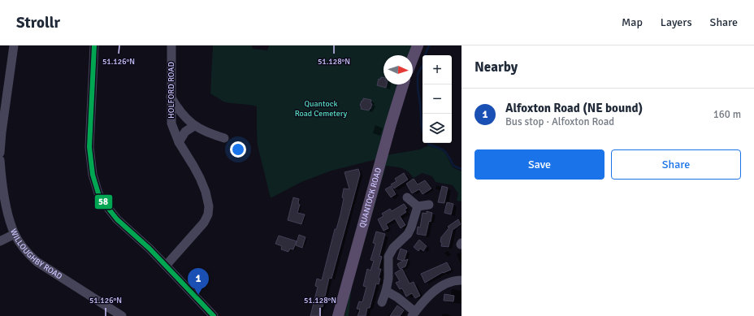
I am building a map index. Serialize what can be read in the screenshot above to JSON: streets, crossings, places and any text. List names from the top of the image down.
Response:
{
  "streets": {
    "main road": ["QUANTOCK ROAD"],
    "street": ["HOLFORD ROAD", "WILLOUGHBY ROAD"]
  },
  "parks": ["Quantock Road Cemetery"],
  "lines": ["transit line 58"],
  "north": "right",
  "page": {
    "header": "Strollr",
    "nav": ["Map", "Layers", "Share"],
    "heading": "Nearby",
    "map_buttons": ["+", "−"],
    "list": [
      {
        "mark": "1",
        "name": "Alfoxton Road (NE bound)",
        "note": "Bus stop · Alfoxton Road",
        "value": "160 m"
      }
    ],
    "buttons": ["Save", "Share"],
    "pins": "1"
  },
  "coordinates": ["51.126°N", "51.128°N"]
}
